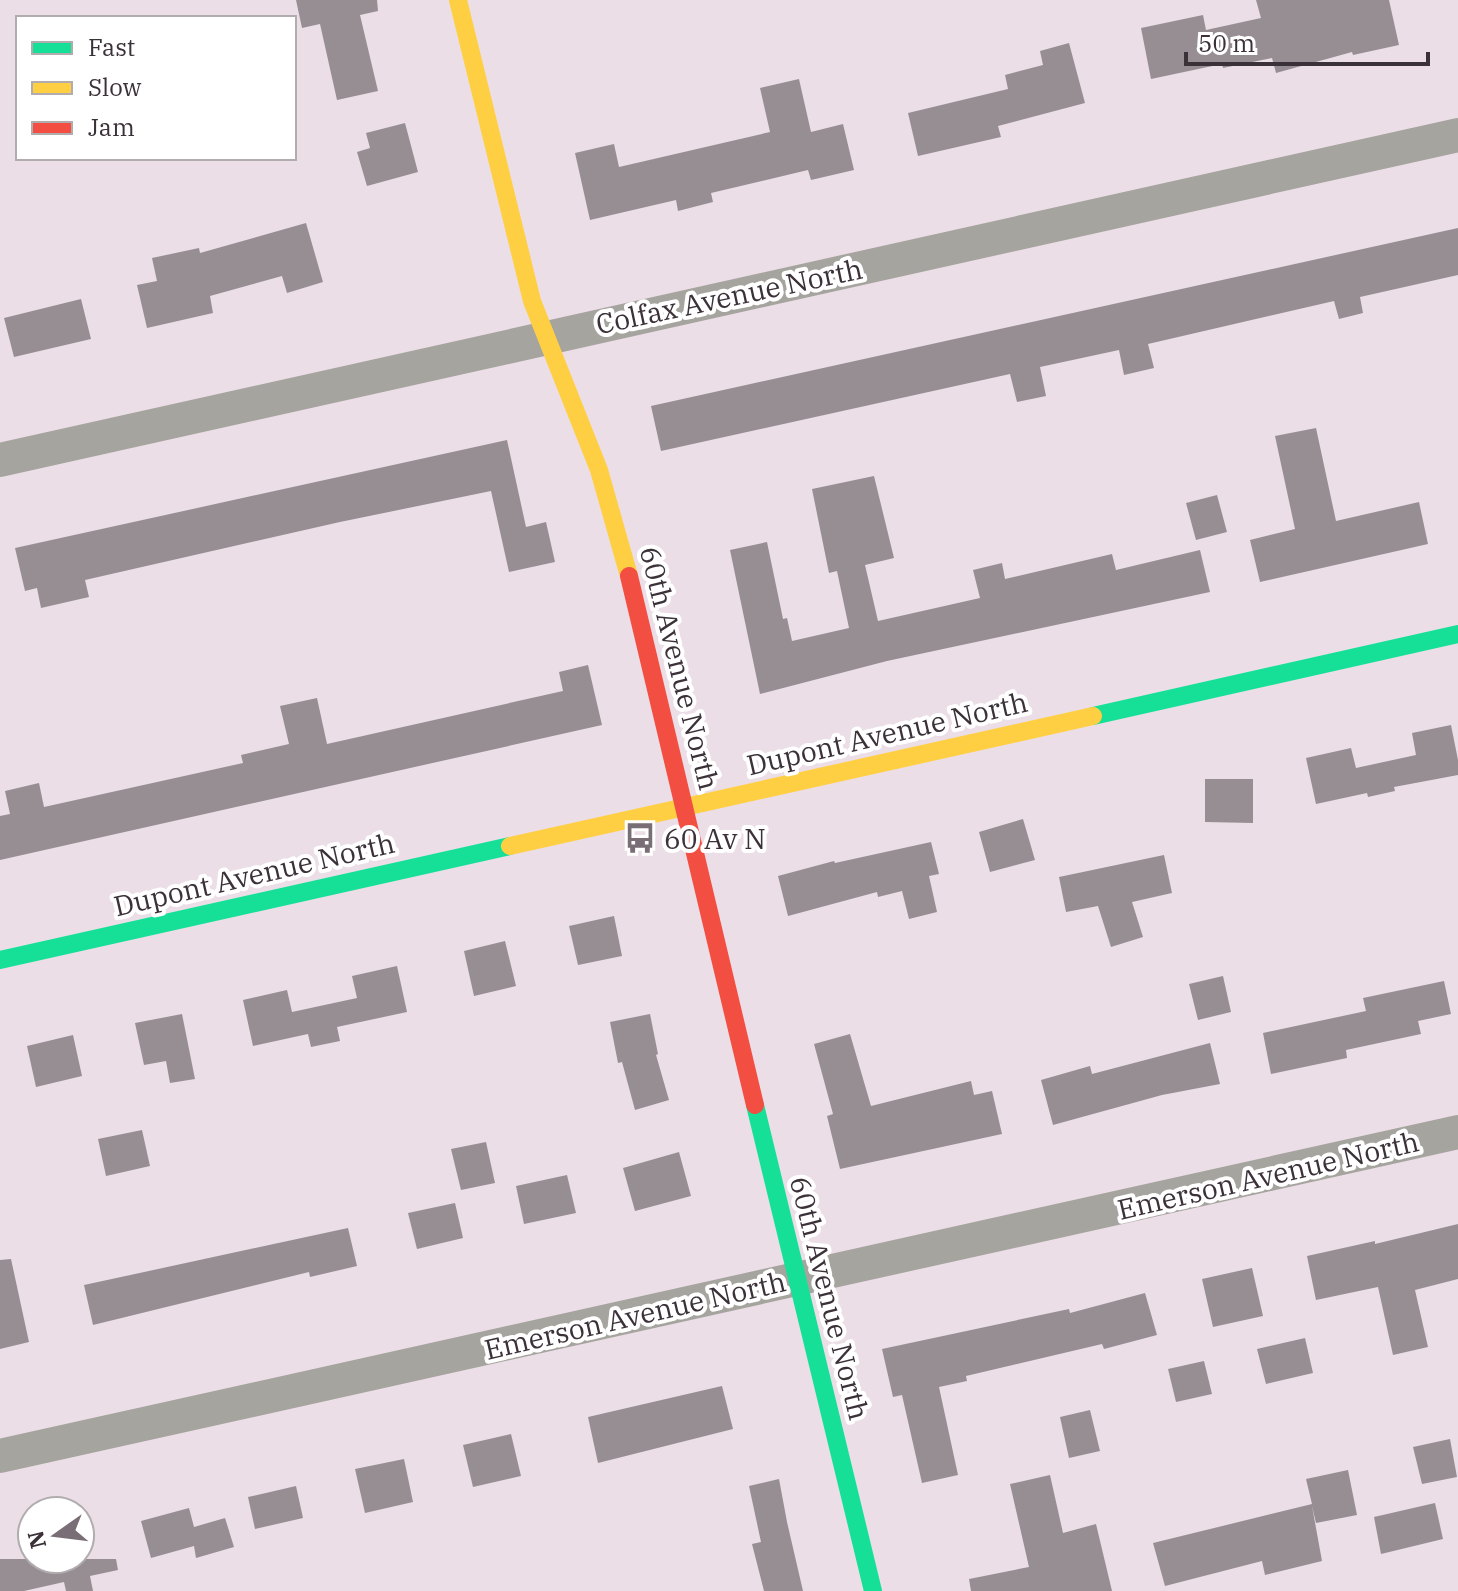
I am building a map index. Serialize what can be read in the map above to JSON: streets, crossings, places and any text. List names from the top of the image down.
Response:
{
  "streets": {
    "street": [
      "Colfax Avenue North",
      "60th Avenue North",
      "Dupont Avenue North",
      "Emerson Avenue North"
    ]
  },
  "crossings": [
    ["Colfax Avenue North", "60th Avenue North"],
    ["60th Avenue North", "Dupont Avenue North"],
    ["60th Avenue North", "Emerson Avenue North"]
  ],
  "places": {
    "bus stop": ["60 Av N"]
  },
  "legend": ["Fast", "Slow", "Jam"],
  "scale_bar": "50 m",
  "north": "left"
}
